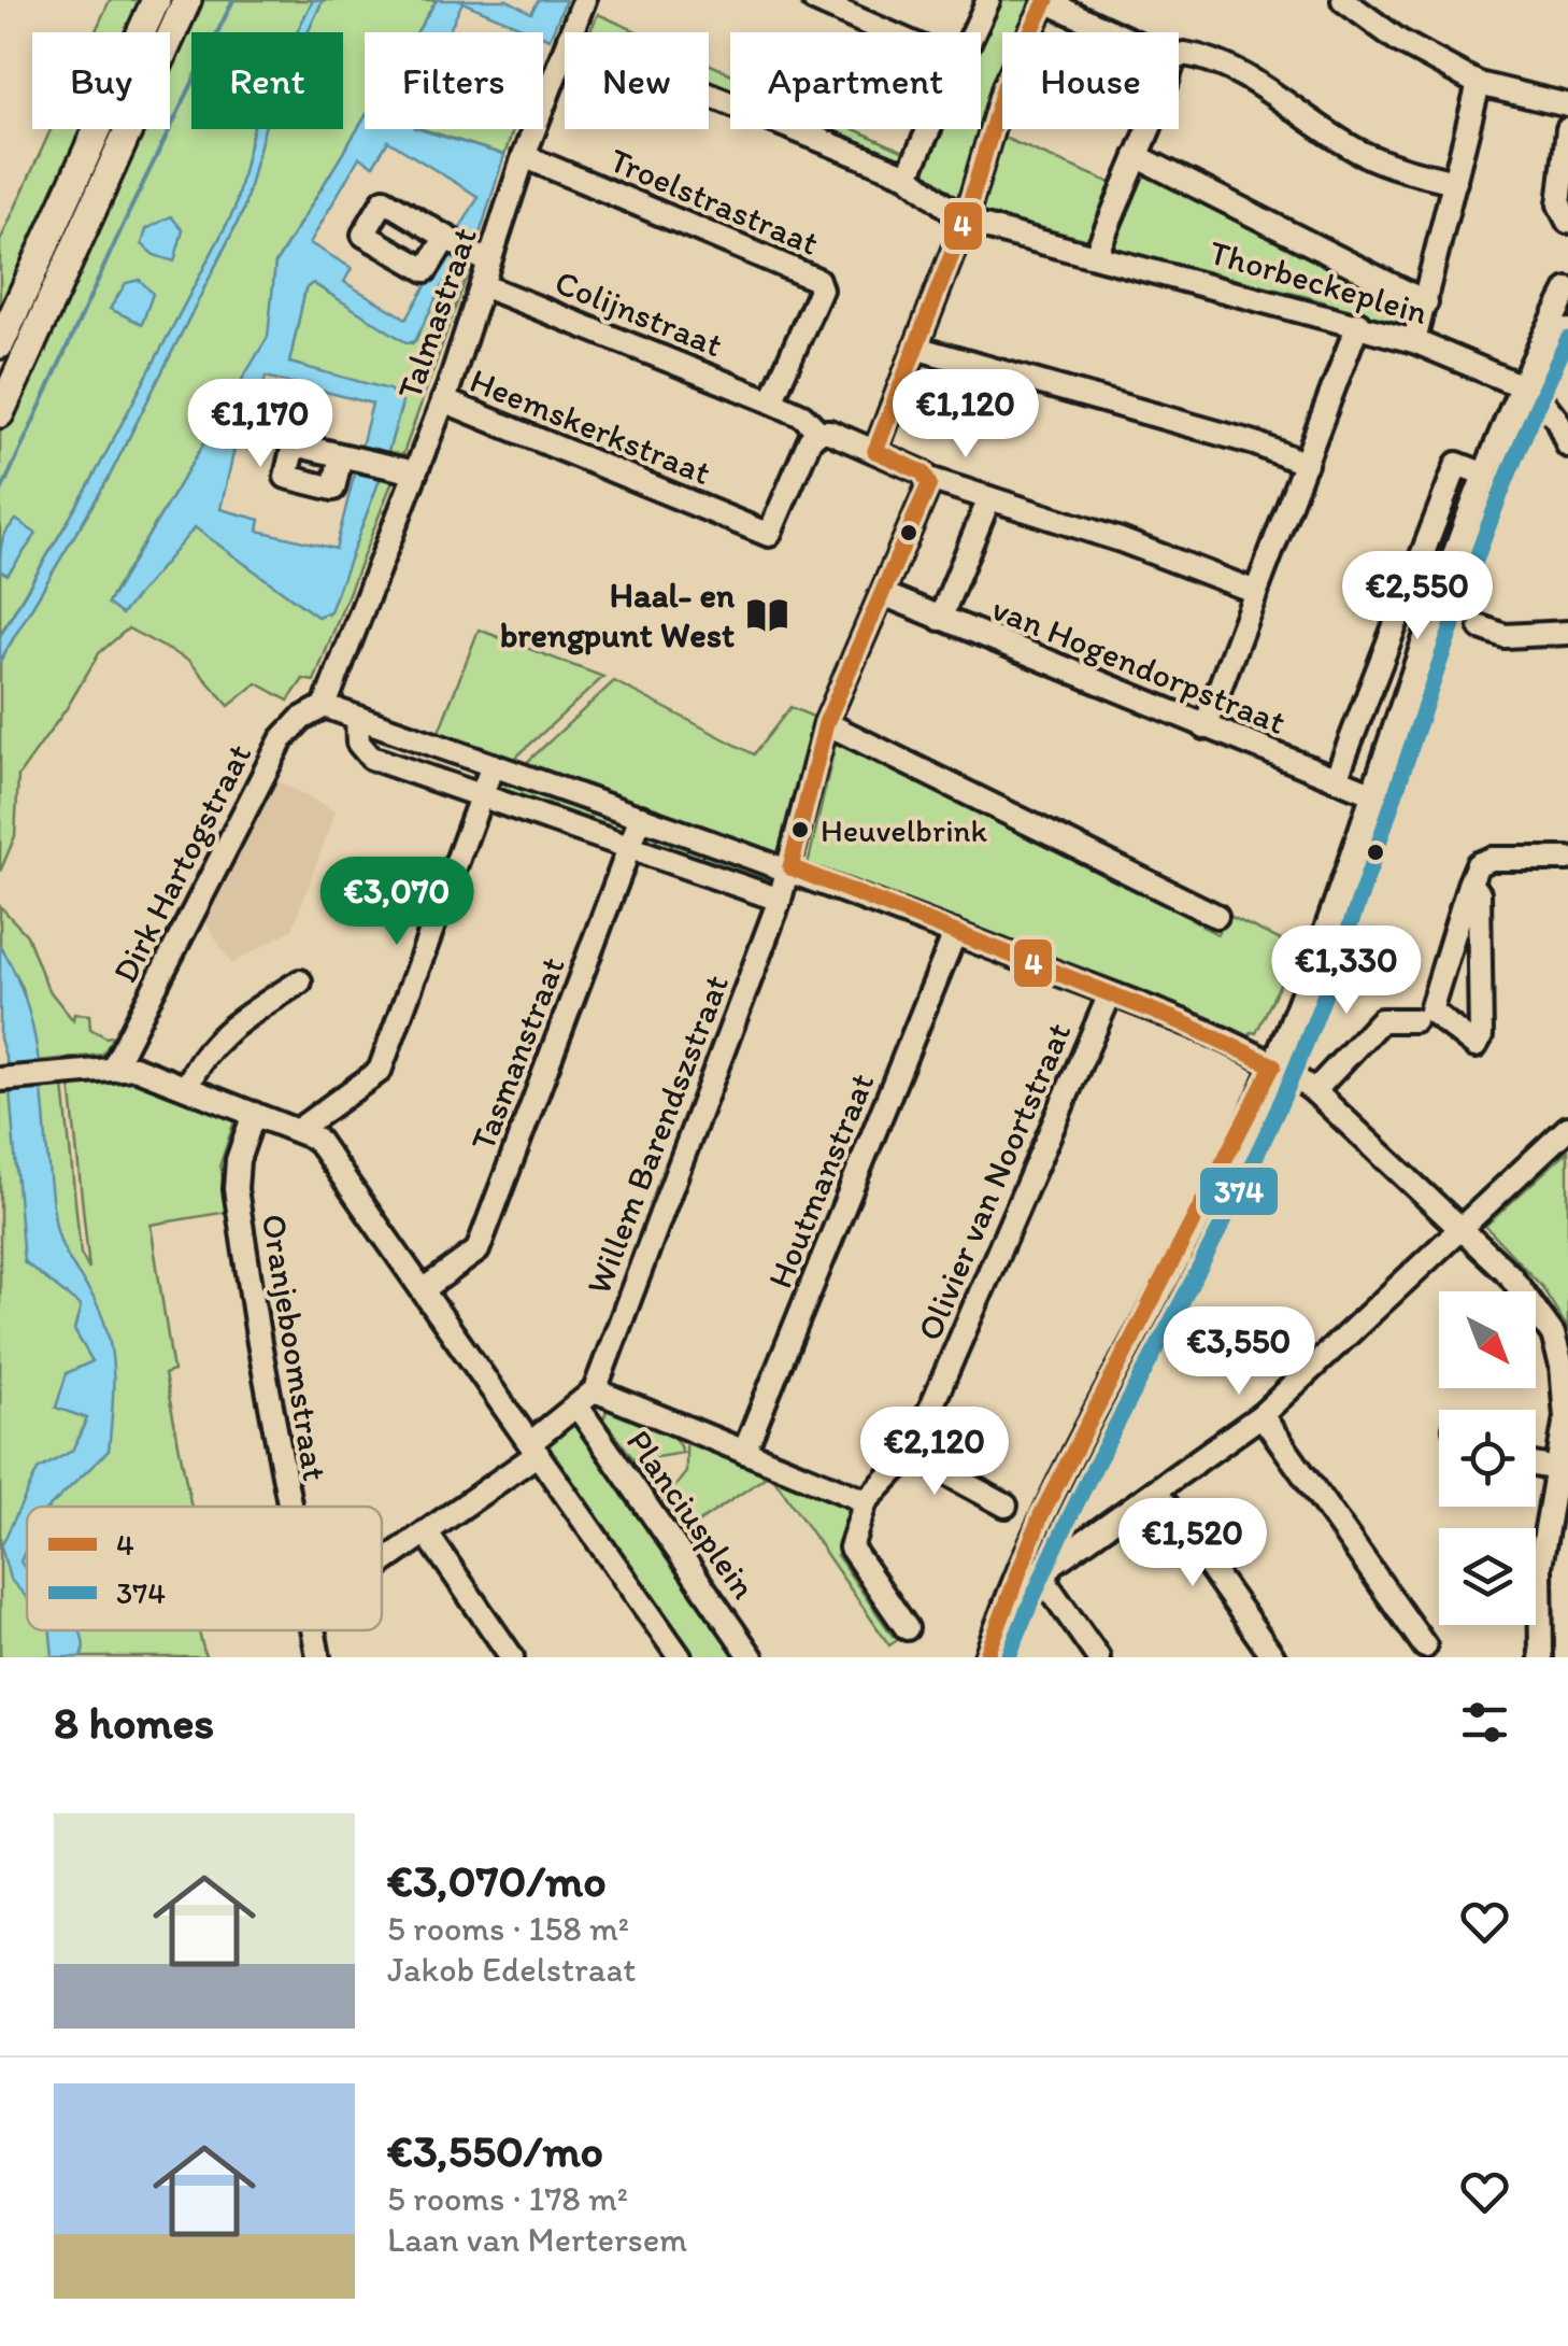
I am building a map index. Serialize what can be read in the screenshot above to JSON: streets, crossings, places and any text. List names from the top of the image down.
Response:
{
  "streets": {
    "street": [
      "Troelstrastraat",
      "Thorbeckeplein",
      "Talmastraat",
      "Colijnstraat",
      "Heemskerkstraat",
      "van Hogendorpstraat",
      "Dirk Hartogstraat",
      "Tasmanstraat",
      "Willem Barendszstraat",
      "Houtmanstraat",
      "Olivier van Noortstraat",
      "Oranjeboomstraat",
      "Planciusplein"
    ]
  },
  "crossings": [
    ["Troelstrastraat", "Talmastraat"],
    ["Troelstrastraat", "Colijnstraat"],
    ["Talmastraat", "Colijnstraat"],
    ["Talmastraat", "Heemskerkstraat"],
    ["Talmastraat", "Dirk Hartogstraat"],
    ["Colijnstraat", "Heemskerkstraat"]
  ],
  "places": {
    "library": ["Haal- en brengpunt West"],
    "other": ["Heuvelbrink"]
  },
  "lines": ["transit line 4", "transit line 374"],
  "legend": ["4", "374"],
  "north": "bottom right",
  "page": {
    "chip": [
      "Buy",
      "Rent",
      "Filters",
      "New",
      "Apartment",
      "House"
    ],
    "price": [
      "€1,120",
      "€1,170",
      "€2,550",
      "€3,070",
      "€1,330",
      "€3,550",
      "€2,120",
      "€1,520"
    ],
    "heading": "8 homes",
    "list": [
      {
        "name": "€3,070/mo",
        "note": "5 rooms · 158 m² · Jakob Edelstraat"
      },
      {
        "name": "€3,550/mo",
        "note": "5 rooms · 178 m² · Laan van Mertersem"
      }
    ]
  }
}
